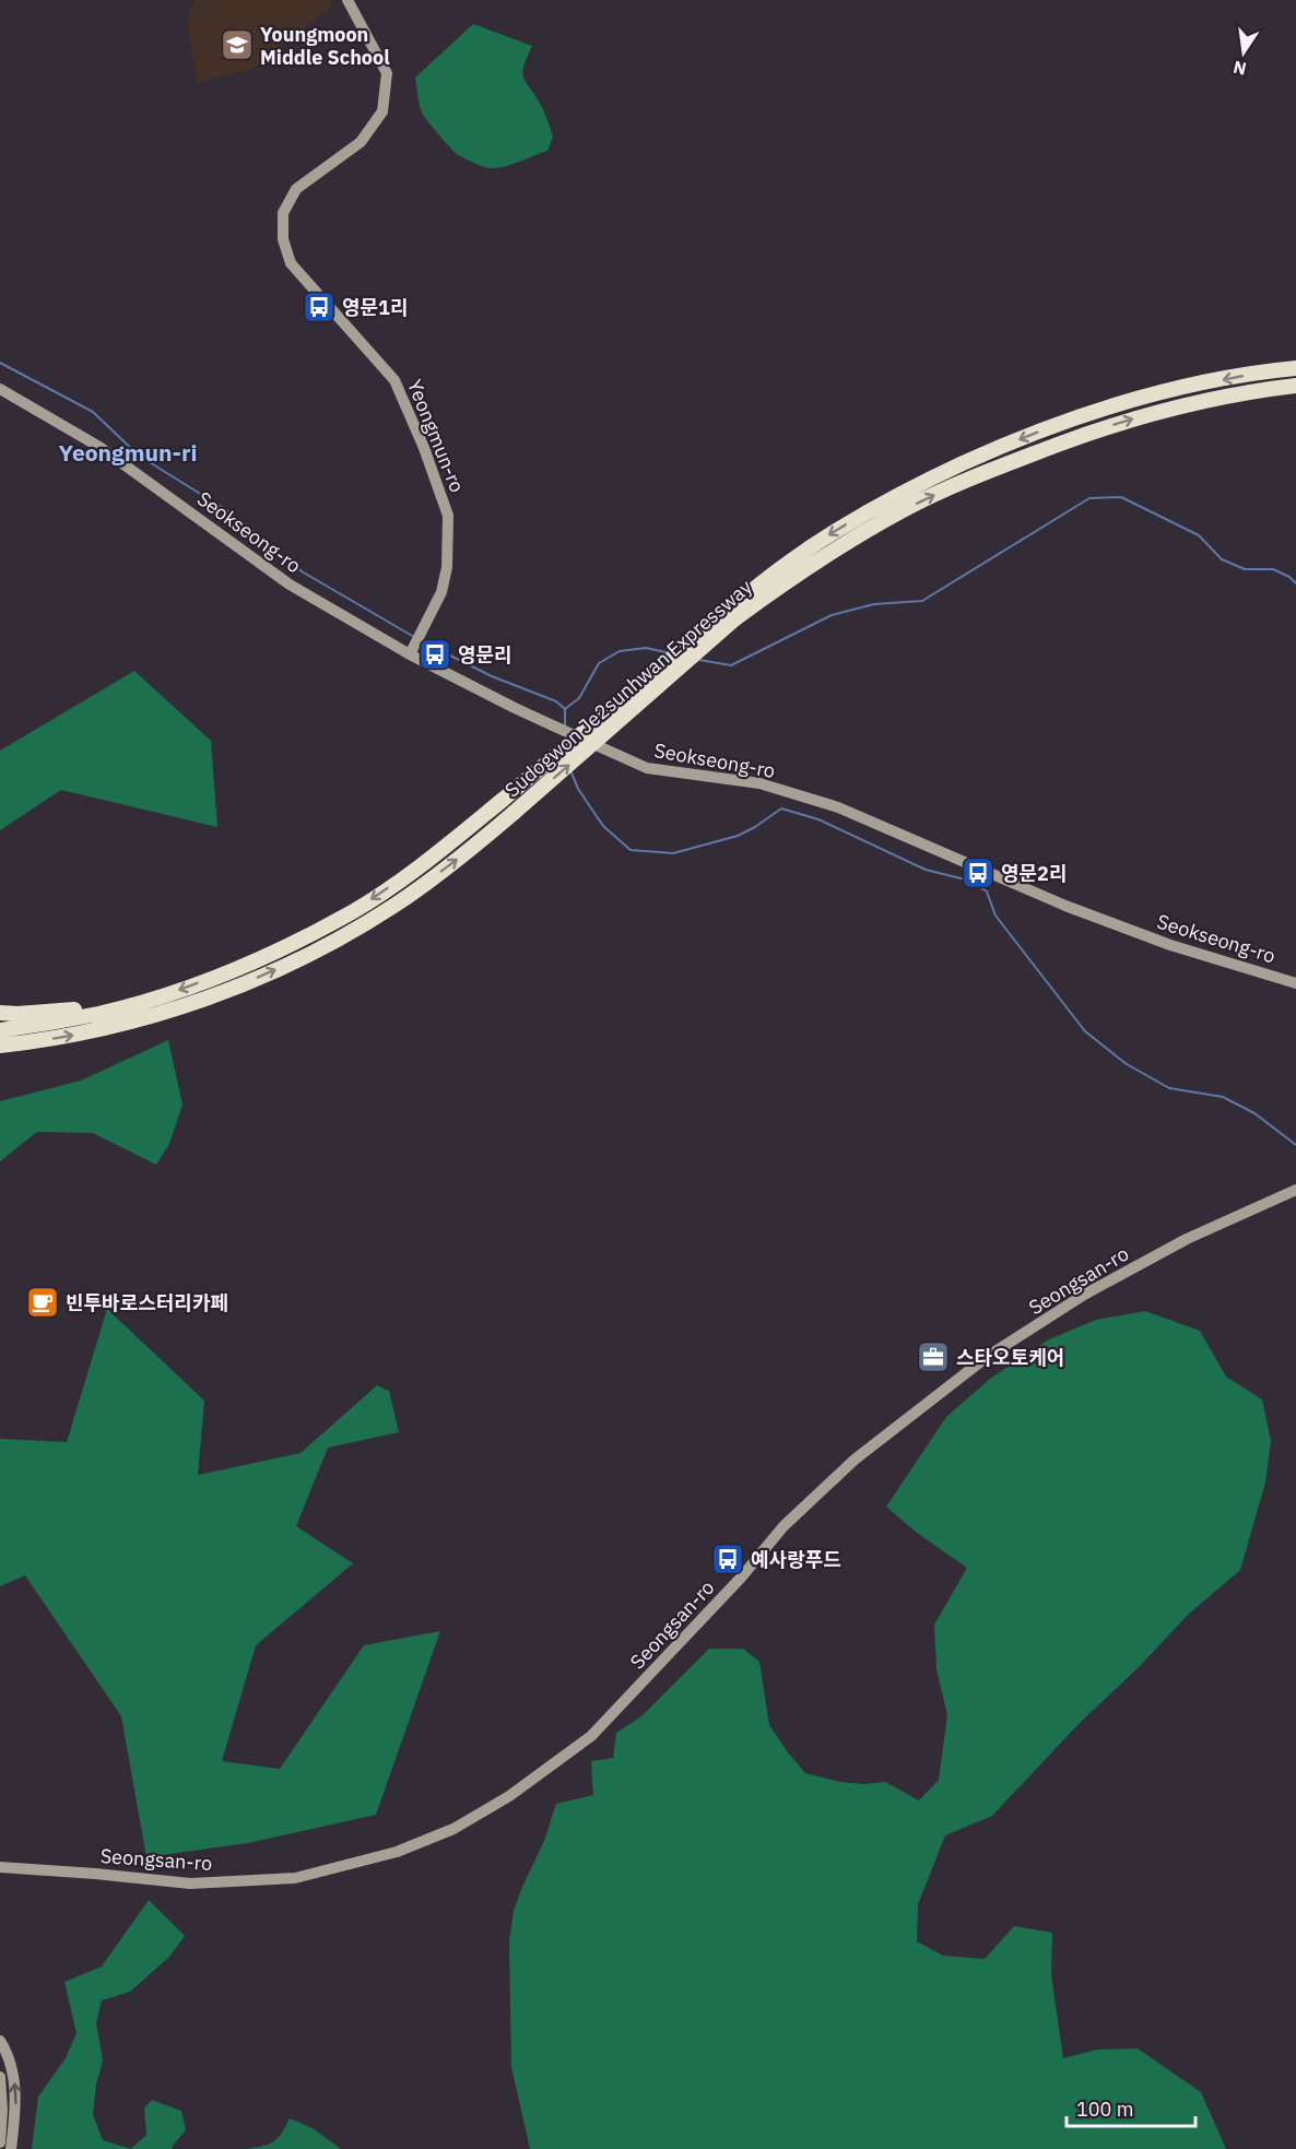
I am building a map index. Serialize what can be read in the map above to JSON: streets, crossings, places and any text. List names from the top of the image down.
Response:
{
  "streets": {
    "highway": ["Sudogwon Je2sunhwan Expressway"],
    "street": ["Yeongmun-ro", "Seokseong-ro", "Seongsan-ro"]
  },
  "crossings": [
    ["Yeongmun-ro", "Seokseong-ro"]
  ],
  "districts": ["Yeongmun-ri"],
  "places": {
    "school or university": ["Youngmoon Middle School"],
    "bus stop": [
      "영문1리",
      "영문리",
      "영문2리",
      "예사랑푸드"
    ],
    "cafe": ["빈투바로스터리카페"],
    "office": ["스타오토케어"]
  },
  "scale_bar": "100 m",
  "north": "bottom"
}
